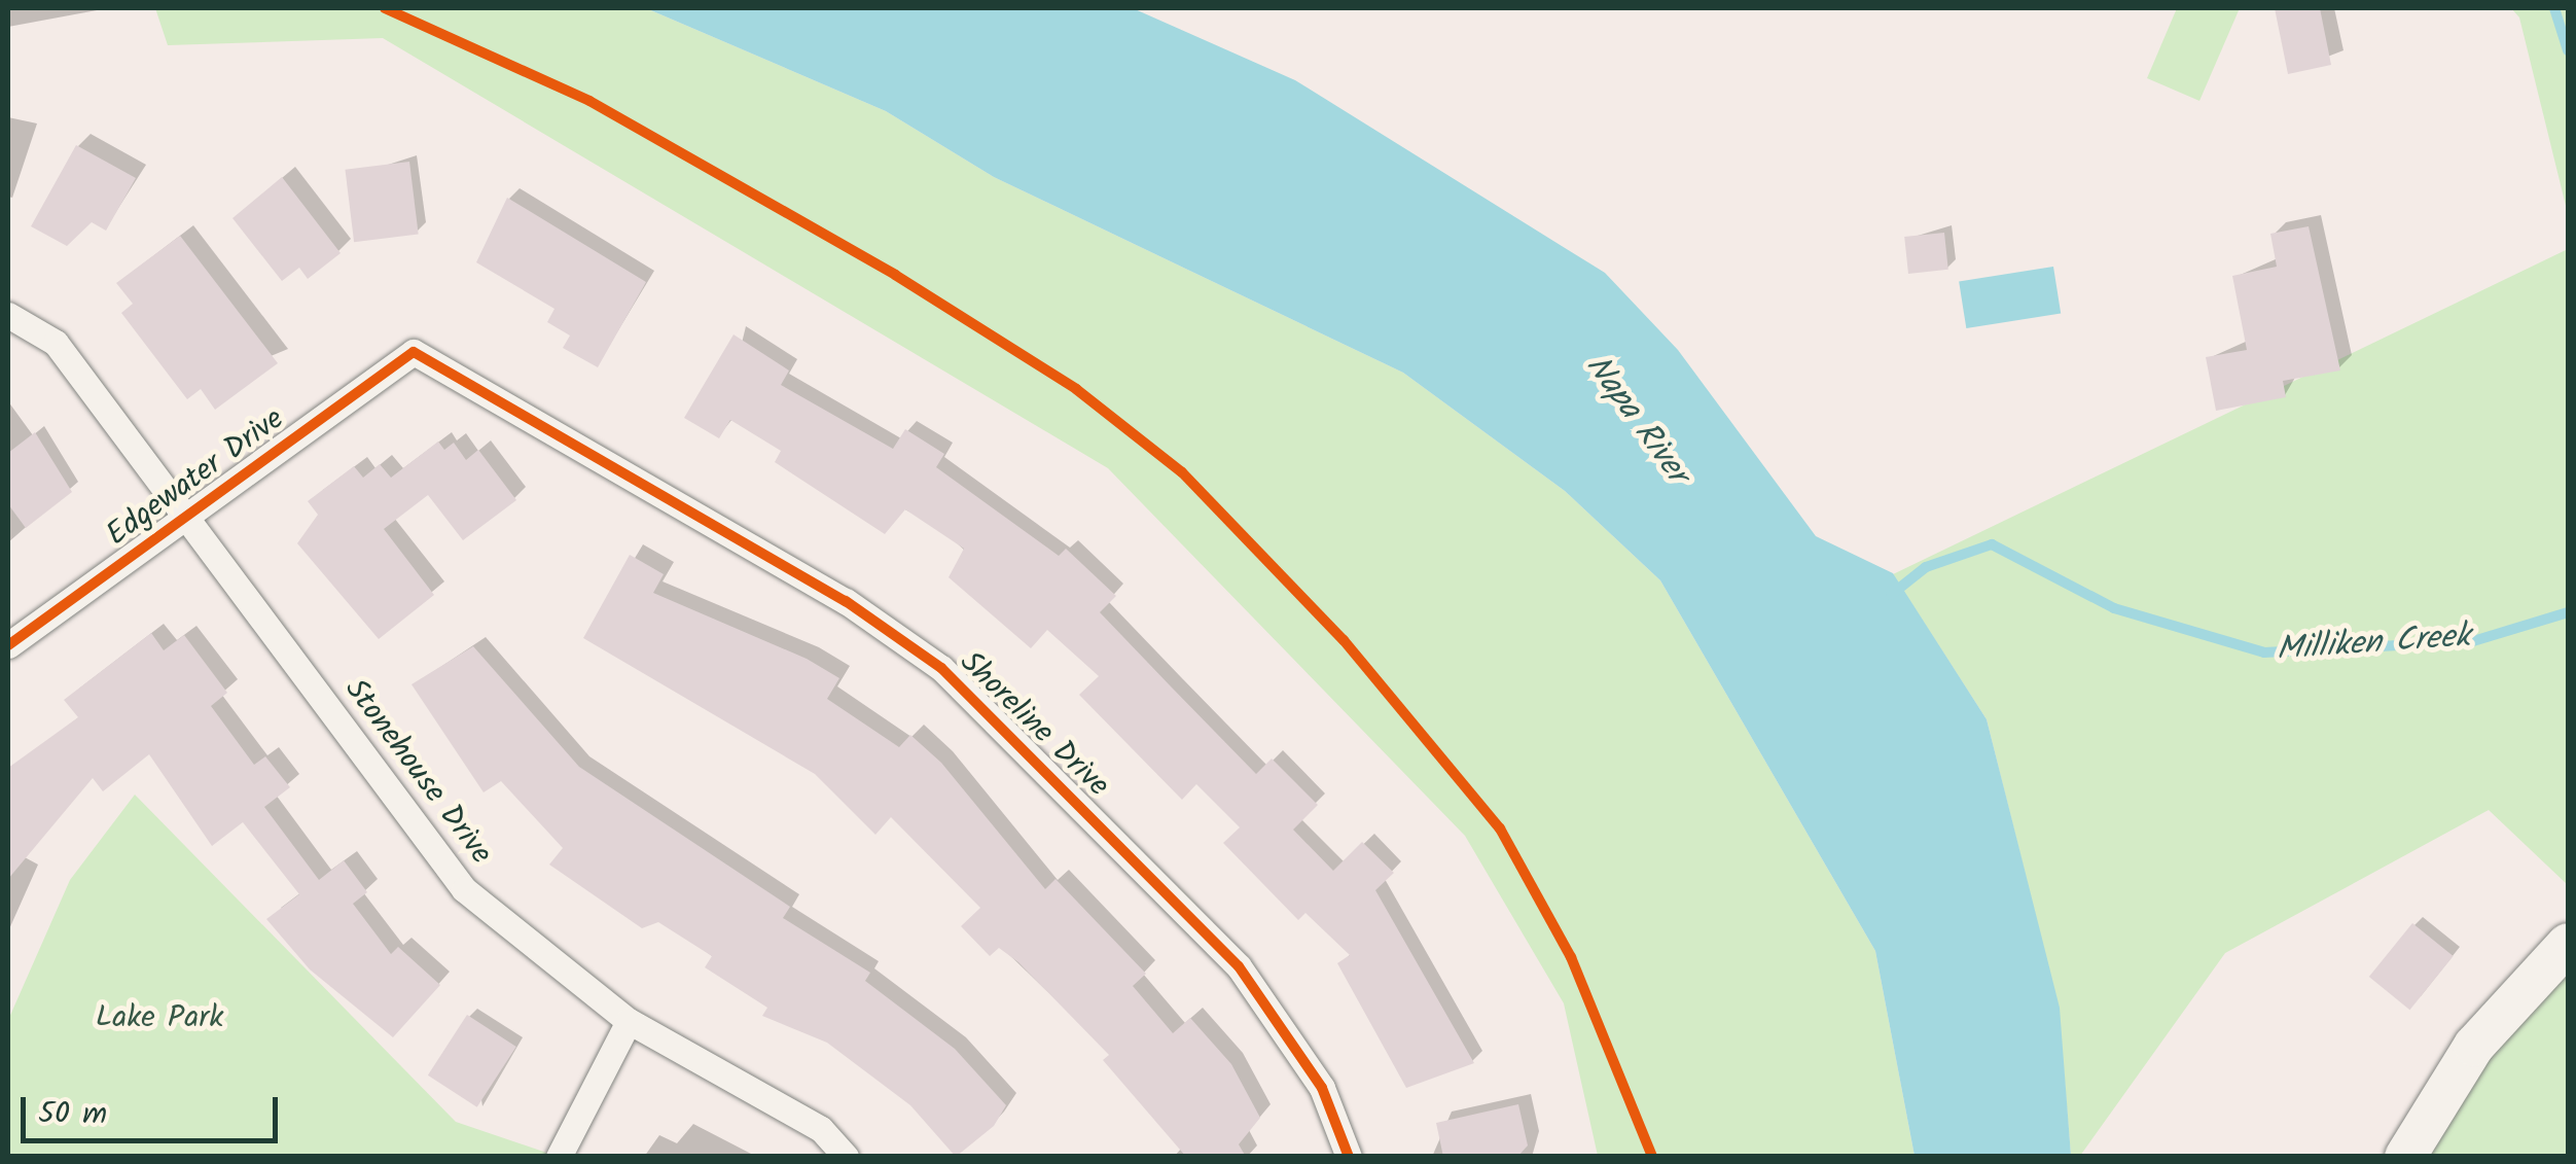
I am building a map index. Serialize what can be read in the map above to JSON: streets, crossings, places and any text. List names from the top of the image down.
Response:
{
  "streets": {
    "street": ["Edgewater Drive", "Shoreline Drive", "Stonehouse Drive"]
  },
  "crossings": [
    ["Edgewater Drive", "Shoreline Drive"],
    ["Edgewater Drive", "Stonehouse Drive"]
  ],
  "water": ["Napa River", "Milliken Creek"],
  "parks": ["Lake Park"],
  "scale_bar": "50 m"
}
